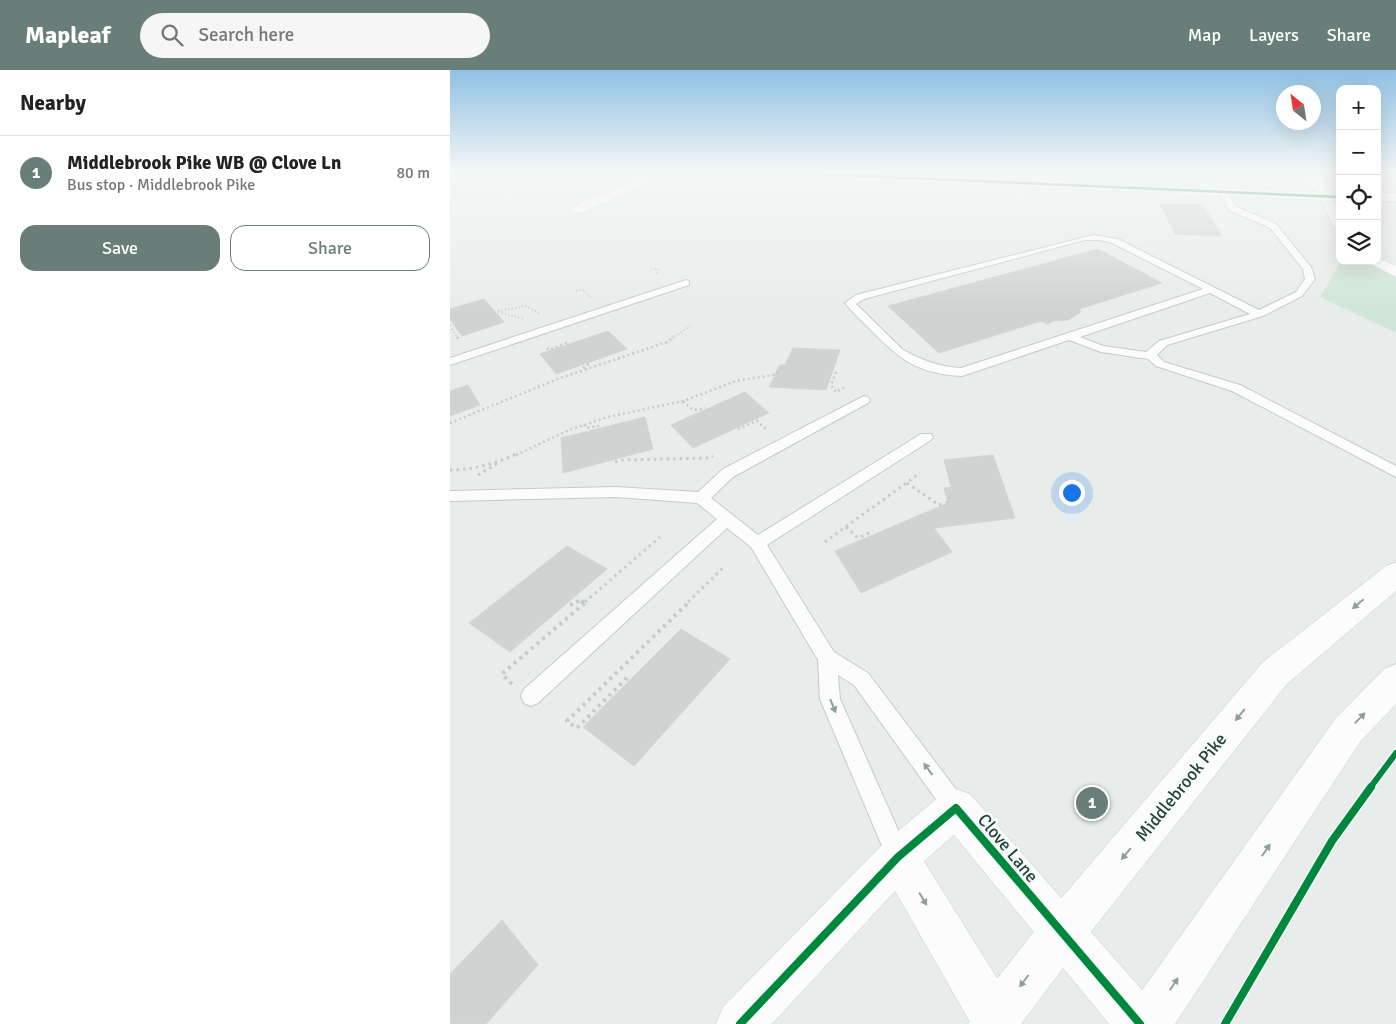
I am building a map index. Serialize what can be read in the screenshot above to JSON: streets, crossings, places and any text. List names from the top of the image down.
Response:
{
  "streets": {
    "street": ["Middlebrook Pike", "Clove Lane"]
  },
  "crossings": [
    ["Middlebrook Pike", "Clove Lane"]
  ],
  "north": "top left",
  "page": {
    "header": "Mapleaf",
    "search": "Search here",
    "nav": ["Map", "Layers", "Share"],
    "heading": "Nearby",
    "map_buttons": ["+", "−"],
    "list": [
      {
        "mark": "1",
        "name": "Middlebrook Pike WB @ Clove Ln",
        "note": "Bus stop · Middlebrook Pike",
        "value": "80 m"
      }
    ],
    "buttons": ["Save", "Share"],
    "pins": "1"
  }
}
